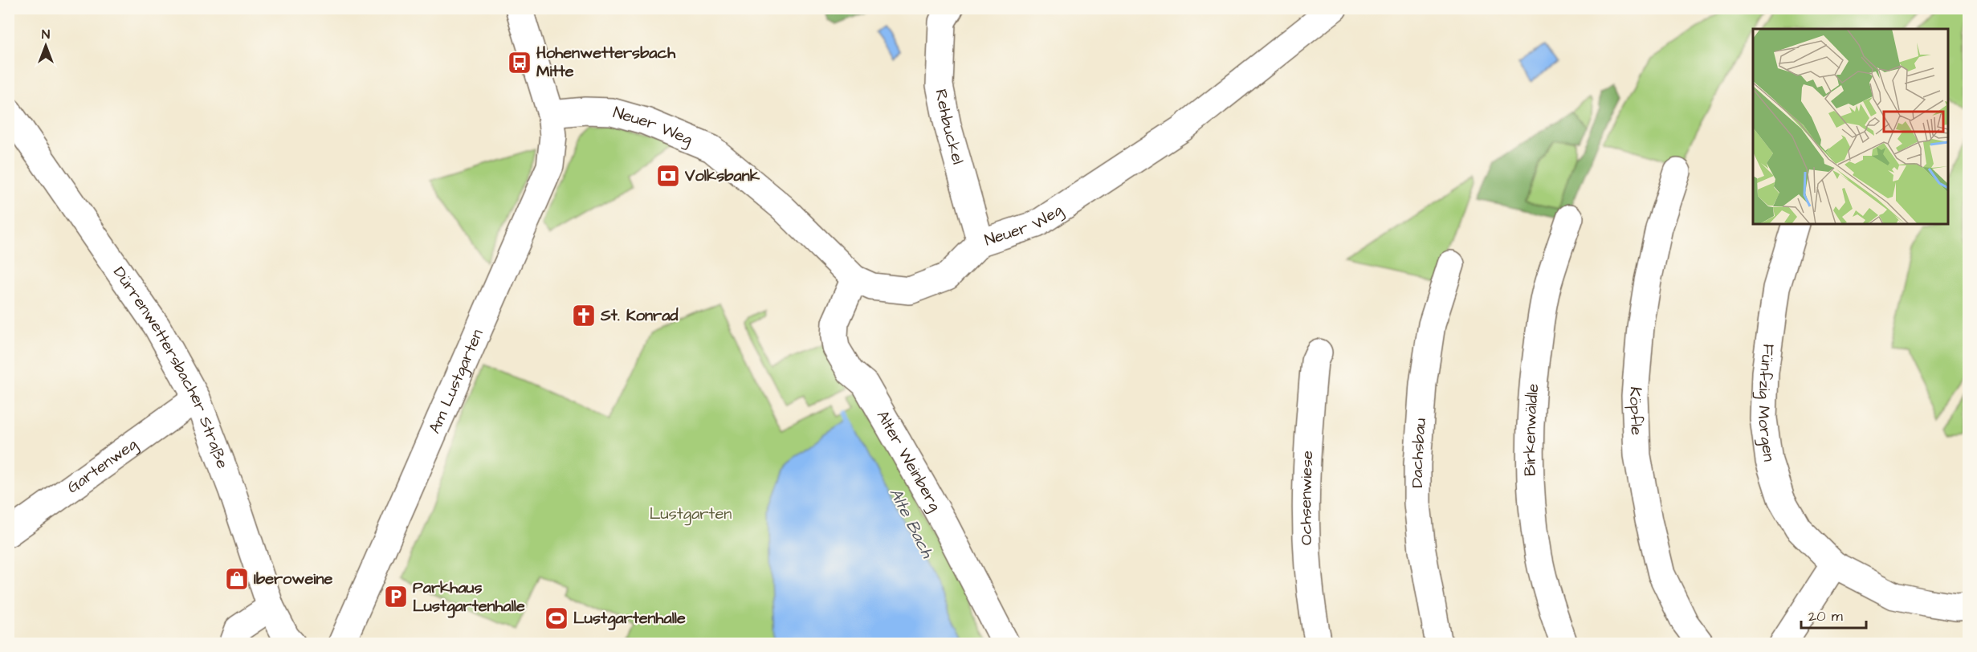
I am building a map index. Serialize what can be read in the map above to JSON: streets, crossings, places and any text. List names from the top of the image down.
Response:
{
  "streets": {
    "street": [
      "Rehbuckel",
      "Neuer Weg",
      "Dürrenwettersbacher Straße",
      "Am Lustgarten",
      "Fünfzig Morgen",
      "Köpfle",
      "Birkenwäldle",
      "Dachsbau",
      "Alter Weinberg",
      "Gartenweg",
      "Ochsenwiese"
    ]
  },
  "crossings": [
    ["Rehbuckel", "Neuer Weg"],
    ["Neuer Weg", "Am Lustgarten"],
    ["Neuer Weg", "Alter Weinberg"],
    ["Dürrenwettersbacher Straße", "Gartenweg"]
  ],
  "water": ["Alte Bach"],
  "parks": ["Lustgarten"],
  "places": {
    "bus stop": ["Hohenwettersbach Mitte"],
    "bank": ["Volksbank"],
    "church": ["St. Konrad"],
    "shop": ["Iberoweine"],
    "parking": ["Parkhaus Lustgartenhalle"],
    "sports": ["Lustgartenhalle"]
  },
  "scale_bar": "20 m",
  "north": "top"
}
